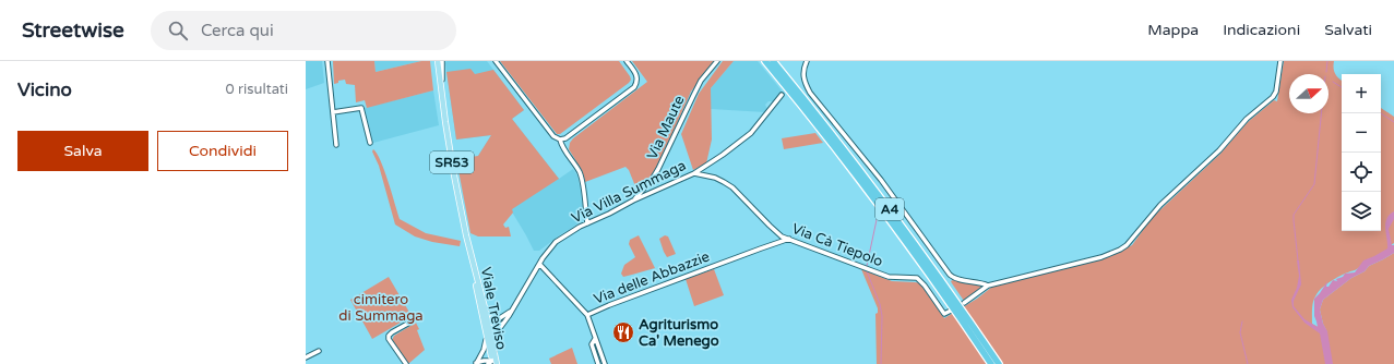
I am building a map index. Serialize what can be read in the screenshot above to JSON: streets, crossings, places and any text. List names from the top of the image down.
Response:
{
  "streets": {
    "highway": ["A4"],
    "main road": ["SR53", "Viale Treviso"],
    "street": [
      "Via Maute",
      "Via Villa Summaga",
      "Via Cà Tiepolo",
      "Via delle Abbazzie"
    ]
  },
  "crossings": [
    ["Via Maute", "Via Villa Summaga"],
    ["SR53", "Via Villa Summaga"],
    ["SR53", "Viale Treviso"],
    ["Via Villa Summaga", "Via Cà Tiepolo"],
    ["Via Villa Summaga", "Via delle Abbazzie"],
    ["Via Villa Summaga", "Viale Treviso"],
    ["Via Cà Tiepolo", "Via delle Abbazzie"]
  ],
  "parks": ["cimitero di Summaga"],
  "places": {
    "restaurant": ["Agriturismo Ca' Menego"]
  },
  "north": "right",
  "page": {
    "header": "Streetwise",
    "search": "Cerca qui",
    "nav": ["Mappa", "Indicazioni", "Salvati"],
    "heading": ["Vicino", "0 risultati"],
    "map_buttons": ["+", "−"],
    "buttons": ["Salva", "Condividi"]
  }
}
